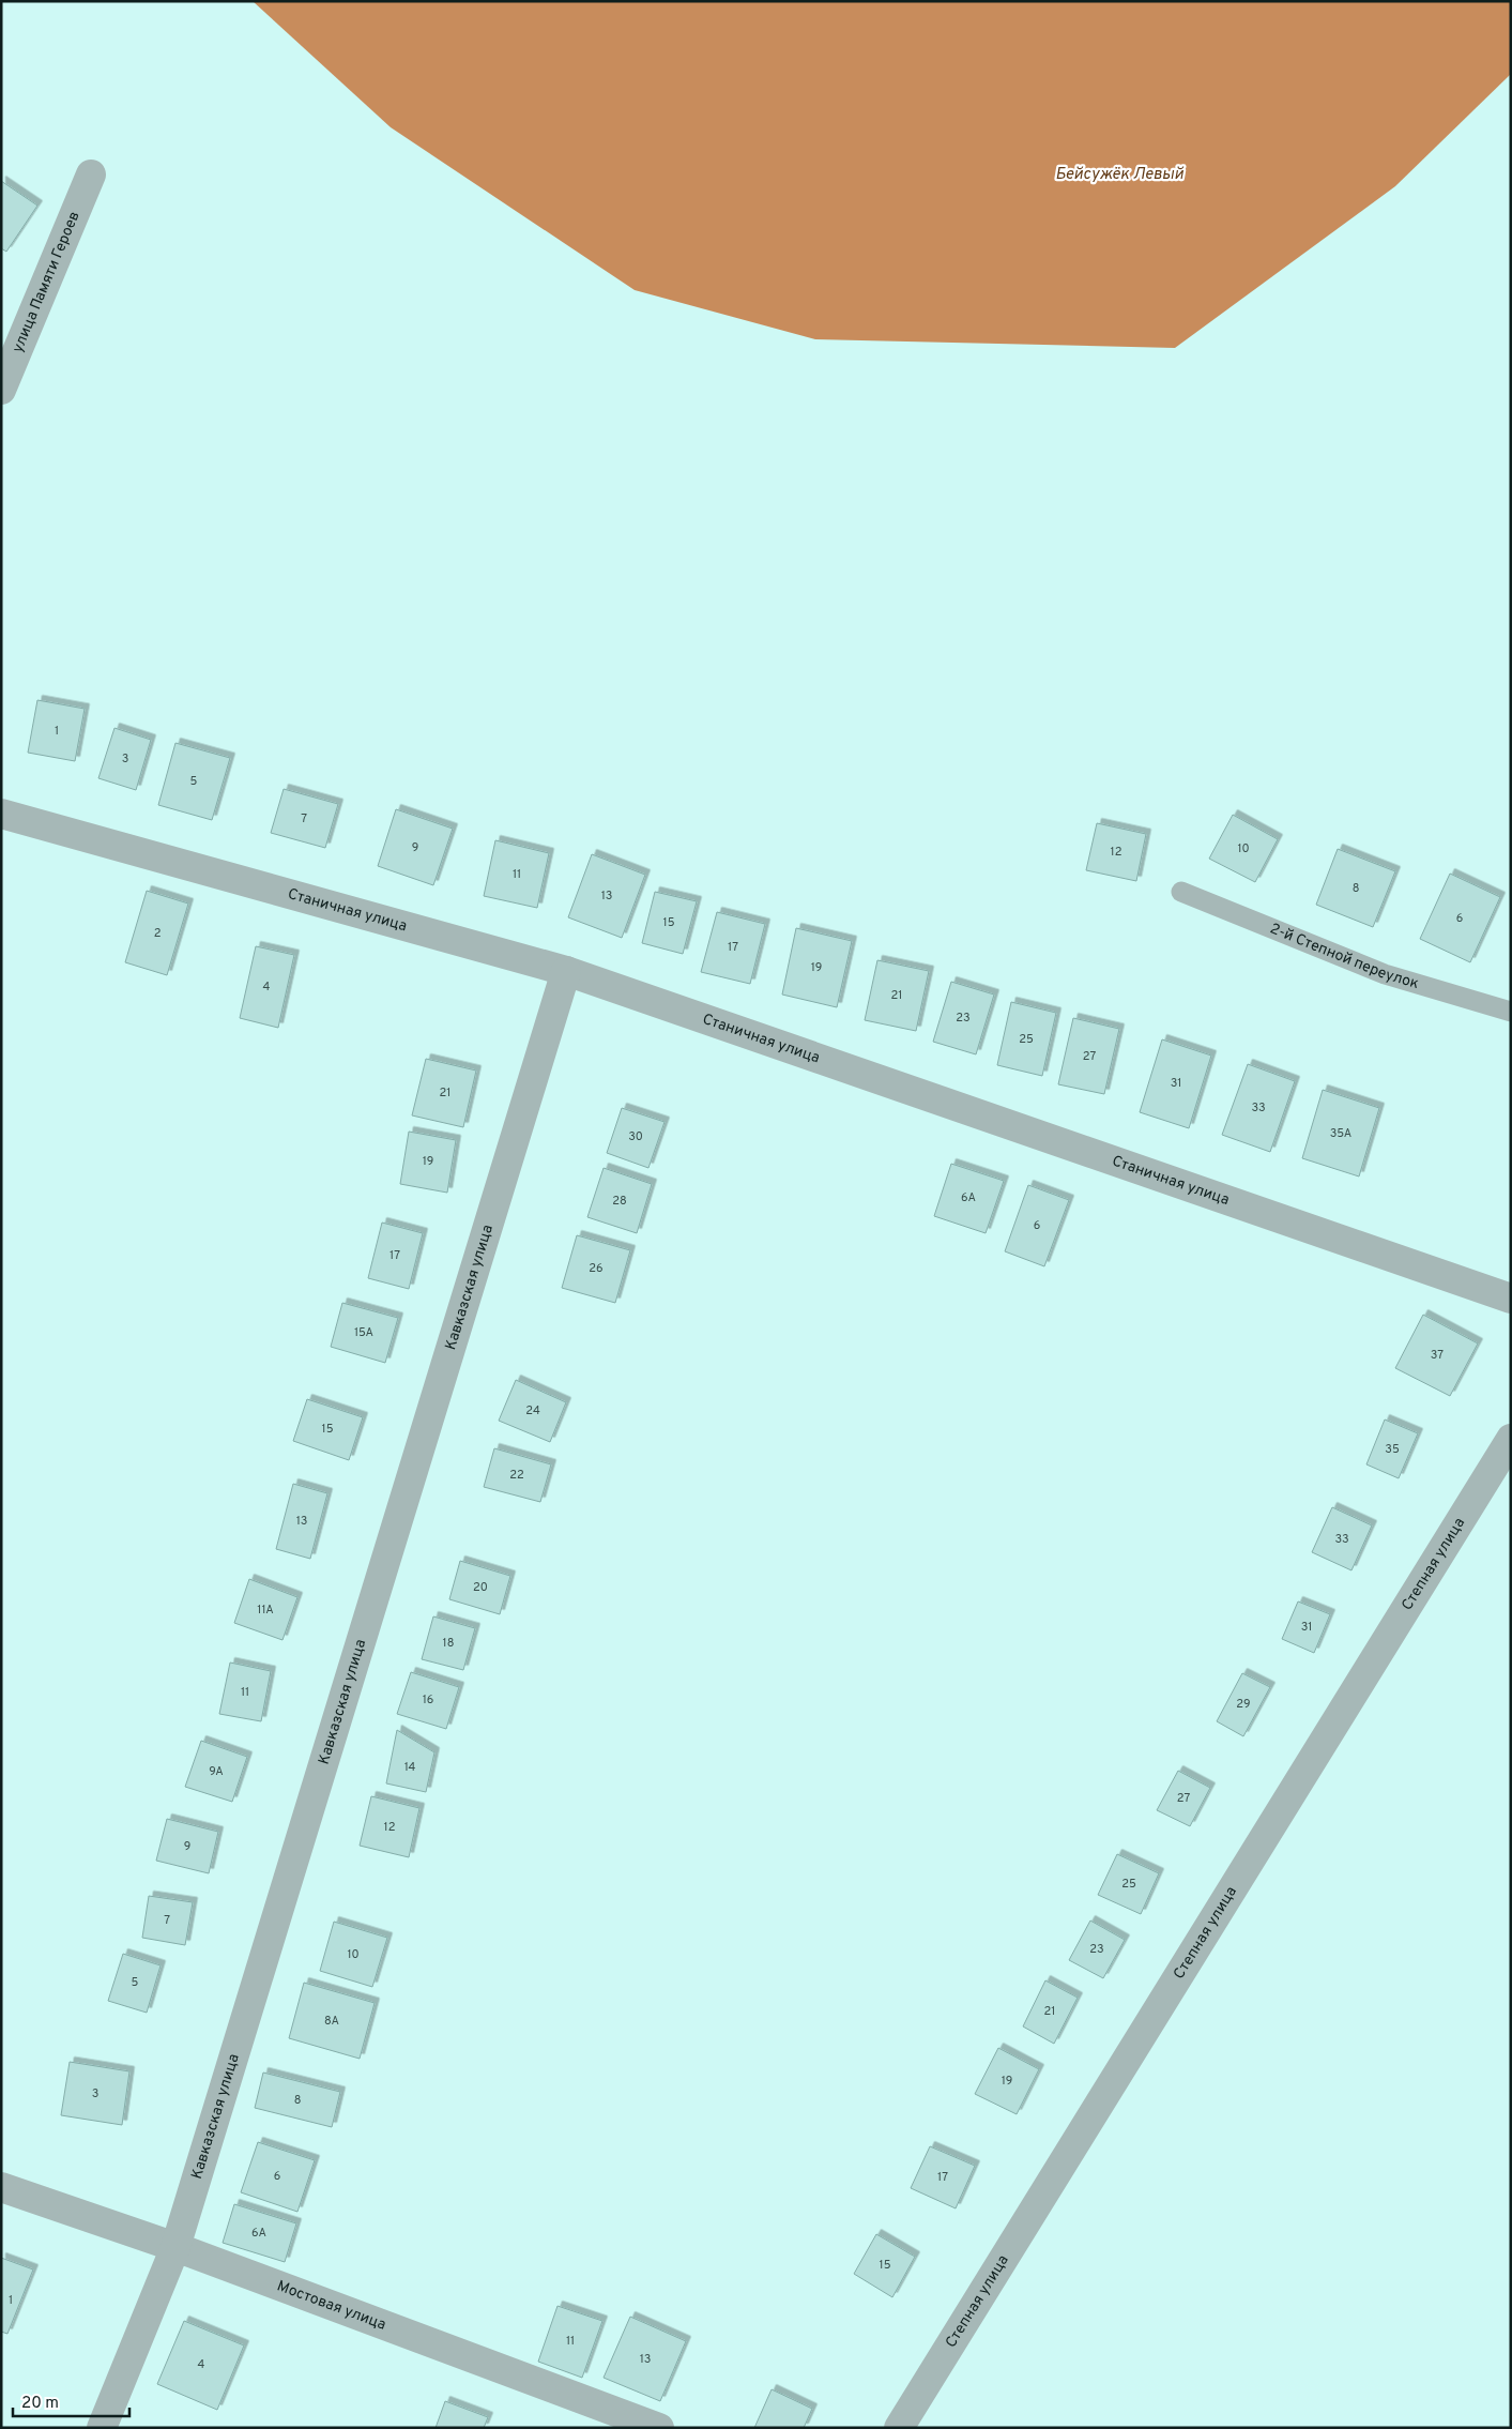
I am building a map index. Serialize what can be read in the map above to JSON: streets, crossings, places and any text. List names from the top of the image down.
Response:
{
  "streets": {
    "street": [
      "улица Памяти Героев",
      "Станичная улица",
      "Кавказская улица",
      "Степная улица",
      "Мостовая улица"
    ],
    "lane": ["2-й Степной переулок"]
  },
  "crossings": [
    ["Станичная улица", "Кавказская улица"],
    ["Кавказская улица", "Мостовая улица"]
  ],
  "water": ["Бейсужёк Левый"],
  "house_numbers": [
    "1",
    "3",
    "5",
    "7",
    "9",
    "10",
    "12",
    "11",
    "8",
    "13",
    "6",
    "15",
    "2",
    "17",
    "19",
    "4",
    "21",
    "23",
    "25",
    "27",
    "31",
    "21",
    "33",
    "35А",
    "30",
    "19",
    "6А",
    "28",
    "6",
    "17",
    "26",
    "15А",
    "37",
    "24",
    "15",
    "35",
    "22",
    "13",
    "33",
    "20",
    "11А",
    "31",
    "18",
    "11",
    "16",
    "29",
    "14",
    "9А",
    "27",
    "12",
    "9",
    "25",
    "7",
    "23",
    "10",
    "5",
    "21",
    "8А",
    "19",
    "3",
    "8",
    "6",
    "17",
    "6А",
    "15",
    "1",
    "11",
    "13",
    "4"
  ],
  "scale_bar": "20 m"
}
